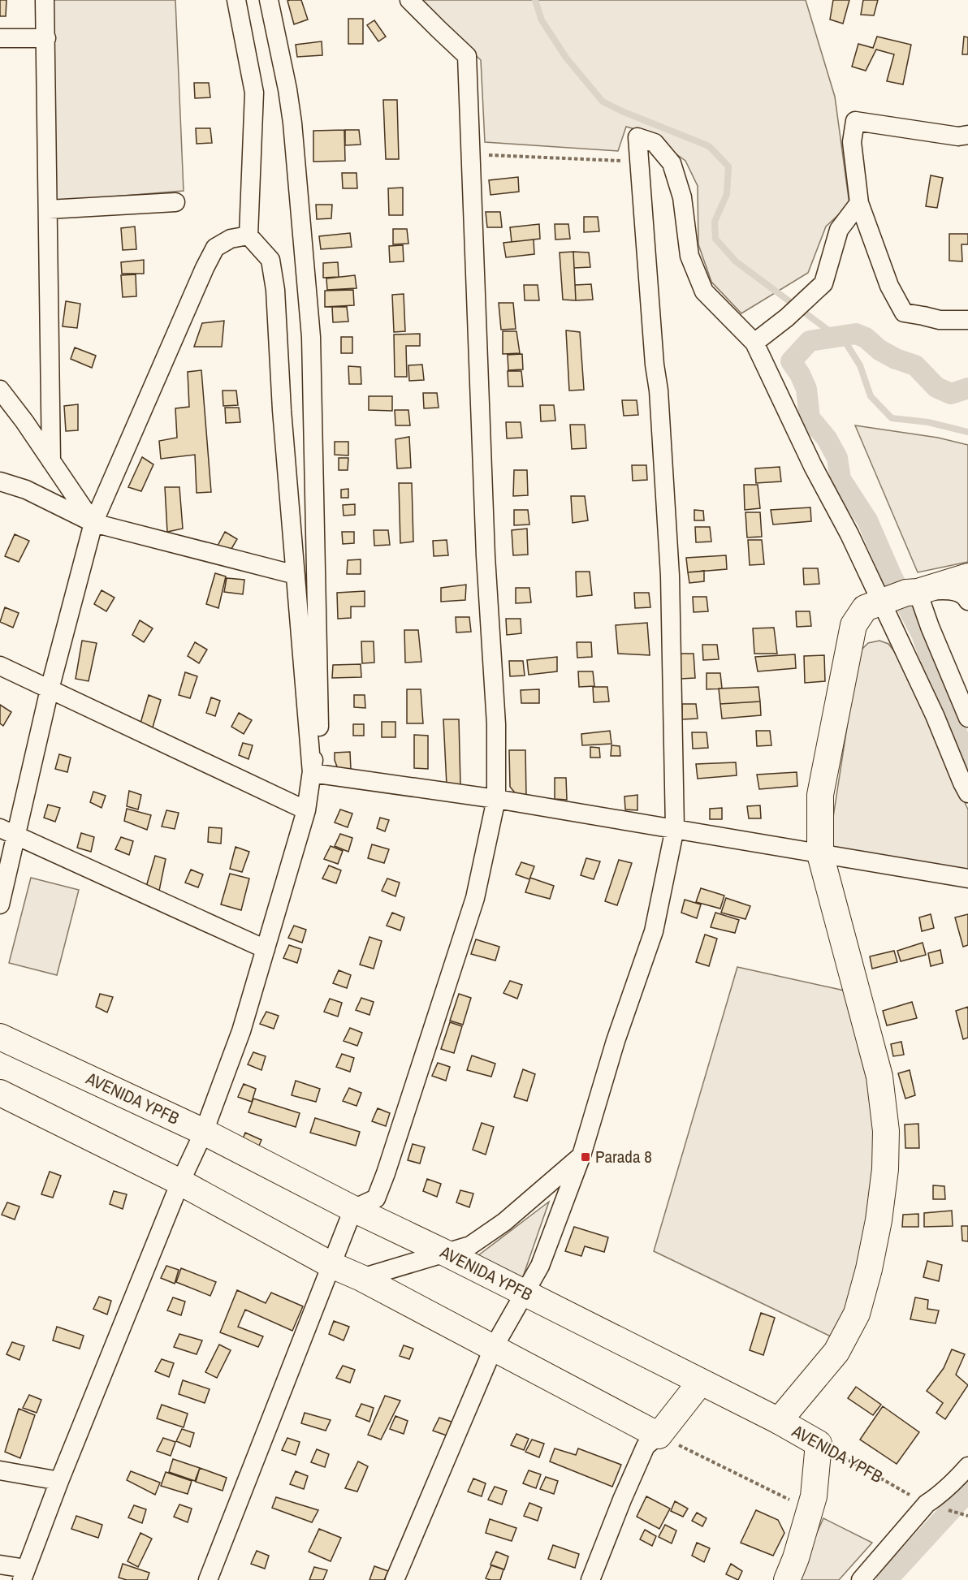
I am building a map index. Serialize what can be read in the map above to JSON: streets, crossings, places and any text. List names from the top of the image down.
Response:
{
  "streets": {
    "street": ["AVENIDA YPFB"]
  },
  "places": {
    "transit": ["Parada 8"]
  }
}
